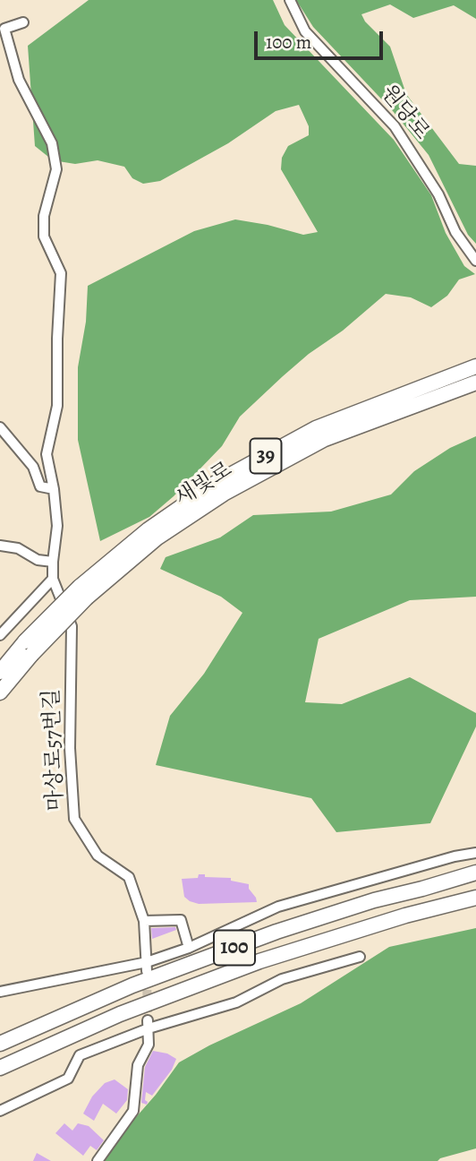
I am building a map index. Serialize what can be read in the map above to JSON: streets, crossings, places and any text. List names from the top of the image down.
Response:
{
  "streets": {
    "highway": ["39", "새빛로", "100"],
    "street": ["원당로", "마상로57번길"]
  },
  "scale_bar": "100 m"
}
